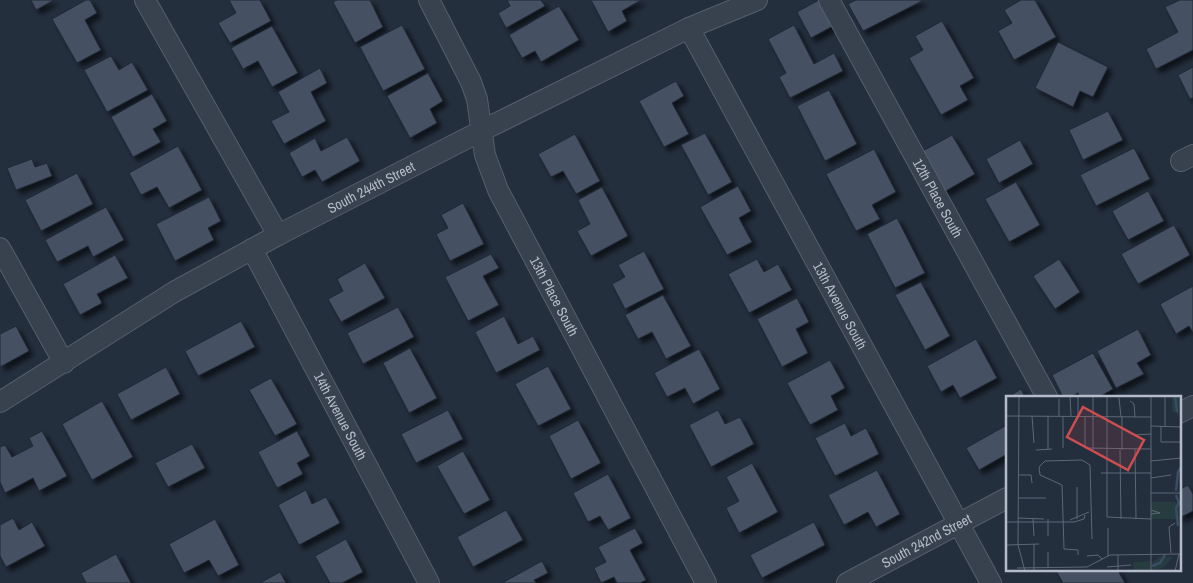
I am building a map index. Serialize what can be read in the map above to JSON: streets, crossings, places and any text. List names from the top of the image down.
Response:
{
  "streets": {
    "street": [
      "South 244th Street",
      "12th Place South",
      "13th Place South",
      "13th Avenue South",
      "14th Avenue South",
      "South 242nd Street"
    ]
  },
  "crossings": [
    ["South 244th Street", "13th Place South"],
    ["South 244th Street", "13th Avenue South"],
    ["South 244th Street", "14th Avenue South"],
    ["13th Avenue South", "South 242nd Street"]
  ]
}
